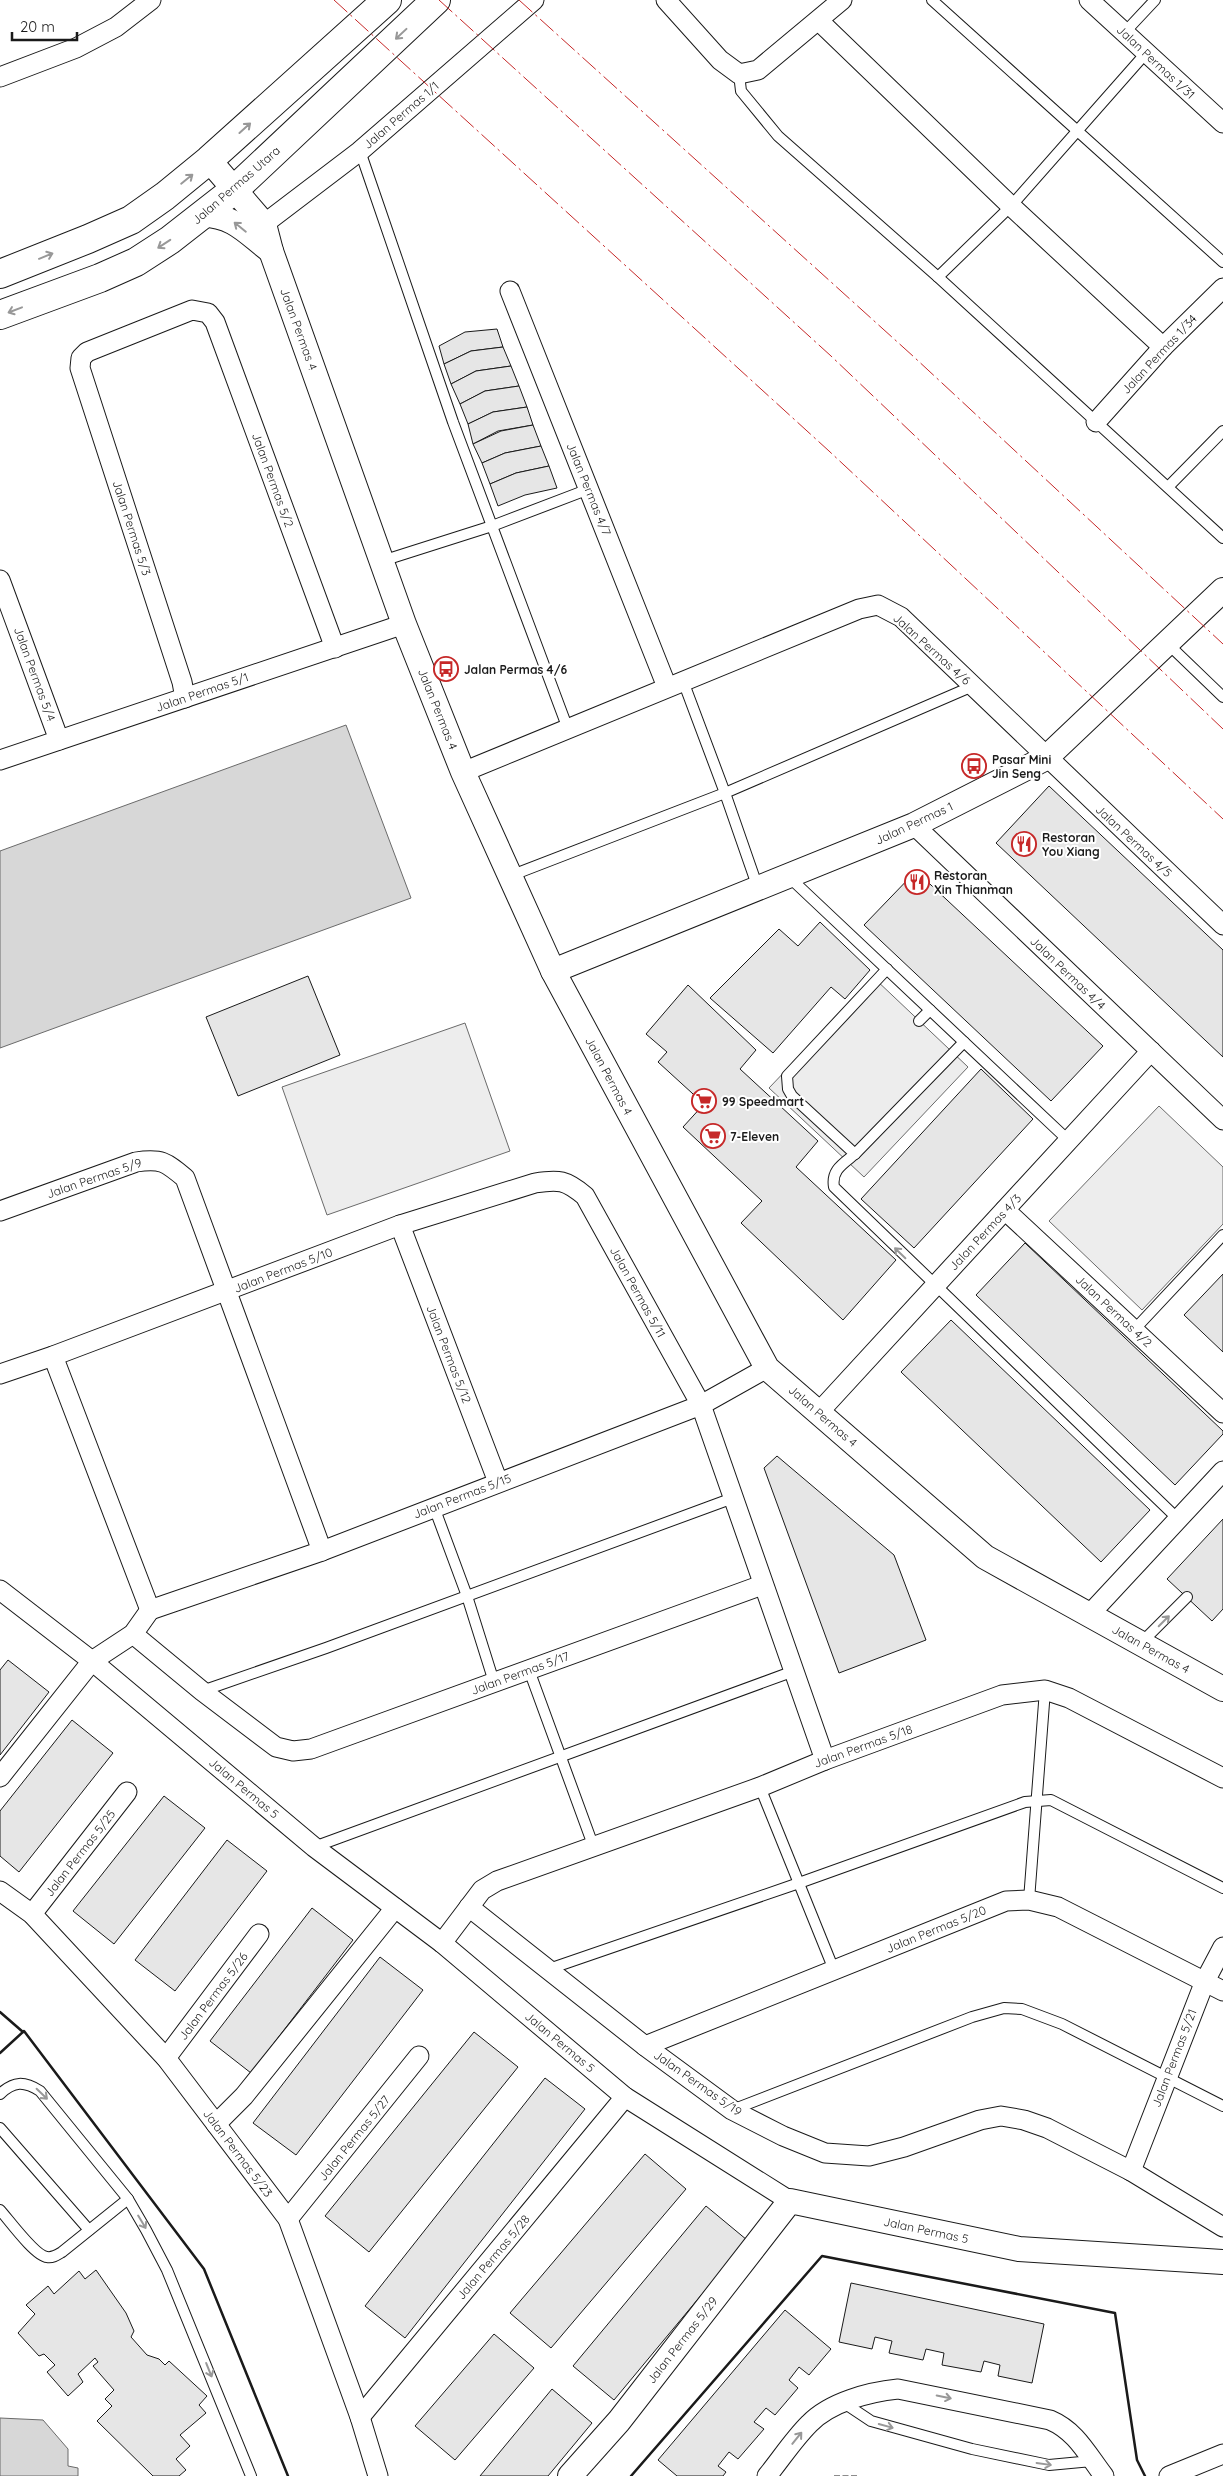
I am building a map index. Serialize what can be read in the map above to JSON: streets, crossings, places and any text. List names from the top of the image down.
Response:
{
  "streets": {
    "main road": ["Jalan Permas Utara"],
    "street": [
      "Jalan Permas 1/31",
      "Jalan Permas 1/1",
      "Jalan Permas 4",
      "Jalan Permas 1/34",
      "Jalan Permas 5/2",
      "Jalan Permas 4/7",
      "Jalan Permas 5/3",
      "Jalan Permas 4/6",
      "Jalan Permas 5/4",
      "Jalan Permas 5/1",
      "Jalan Permas 1",
      "Jalan Permas 4/5",
      "Jalan Permas 4/4",
      "Jalan Permas 5/9",
      "Jalan Permas 4/3",
      "Jalan Permas 5/10",
      "Jalan Permas 5/11",
      "Jalan Permas 4/2",
      "Jalan Permas 5/12",
      "Jalan Permas 5/15",
      "Jalan Permas 5/17",
      "Jalan Permas 5/18",
      "Jalan Permas 5",
      "Jalan Permas 5/25",
      "Jalan Permas 5/20",
      "Jalan Permas 5/26",
      "Jalan Permas 5/21",
      "Jalan Permas 5/19",
      "Jalan Permas 5/27",
      "Jalan Permas 5/23",
      "Jalan Permas 5/28",
      "Jalan Permas 5/29"
    ]
  },
  "crossings": [
    ["Jalan Permas 1/1", "Jalan Permas 4"],
    ["Jalan Permas Utara", "Jalan Permas 4"],
    ["Jalan Permas 4", "Jalan Permas 4/6"],
    ["Jalan Permas 4", "Jalan Permas 5/1"],
    ["Jalan Permas 4", "Jalan Permas 1"],
    ["Jalan Permas 4", "Jalan Permas 4/3"],
    ["Jalan Permas 4", "Jalan Permas 5/15"],
    ["Jalan Permas 5/2", "Jalan Permas 5/3"],
    ["Jalan Permas 5/2", "Jalan Permas 5/1"],
    ["Jalan Permas 4/7", "Jalan Permas 4/6"],
    ["Jalan Permas 5/3", "Jalan Permas 5/1"],
    ["Jalan Permas 4/6", "Jalan Permas 1"],
    ["Jalan Permas 4/6", "Jalan Permas 4/5"],
    ["Jalan Permas 5/4", "Jalan Permas 5/1"],
    ["Jalan Permas 1", "Jalan Permas 4/5"],
    ["Jalan Permas 1", "Jalan Permas 4/4"],
    ["Jalan Permas 4/4", "Jalan Permas 4/3"],
    ["Jalan Permas 5/9", "Jalan Permas 5/10"],
    ["Jalan Permas 5/9", "Jalan Permas 5/15"],
    ["Jalan Permas 4/3", "Jalan Permas 4/2"],
    ["Jalan Permas 5/10", "Jalan Permas 5/11"],
    ["Jalan Permas 5/10", "Jalan Permas 5/12"],
    ["Jalan Permas 5/11", "Jalan Permas 5/15"],
    ["Jalan Permas 5/11", "Jalan Permas 5/17"],
    ["Jalan Permas 5/11", "Jalan Permas 5/18"],
    ["Jalan Permas 5/12", "Jalan Permas 5/15"],
    ["Jalan Permas 5/18", "Jalan Permas 5"],
    ["Jalan Permas 5/18", "Jalan Permas 5/19"],
    ["Jalan Permas 5", "Jalan Permas 5/28"],
    ["Jalan Permas 5", "Jalan Permas 5/29"],
    ["Jalan Permas 5/25", "Jalan Permas 5/23"],
    ["Jalan Permas 5/20", "Jalan Permas 5/21"],
    ["Jalan Permas 5/20", "Jalan Permas 5/19"],
    ["Jalan Permas 5/26", "Jalan Permas 5/23"],
    ["Jalan Permas 5/21", "Jalan Permas 5/19"],
    ["Jalan Permas 5/27", "Jalan Permas 5/23"],
    ["Jalan Permas 5/23", "Jalan Permas 5/28"]
  ],
  "places": {
    "bus stop": ["Jalan Permas 4/6", "Pasar Mini Jin Seng"],
    "restaurant": ["Restoran You Xiang", "Restoran Xin Thianman"],
    "supermarket": ["99 Speedmart", "7-Eleven"]
  },
  "scale_bar": "20 m"
}
